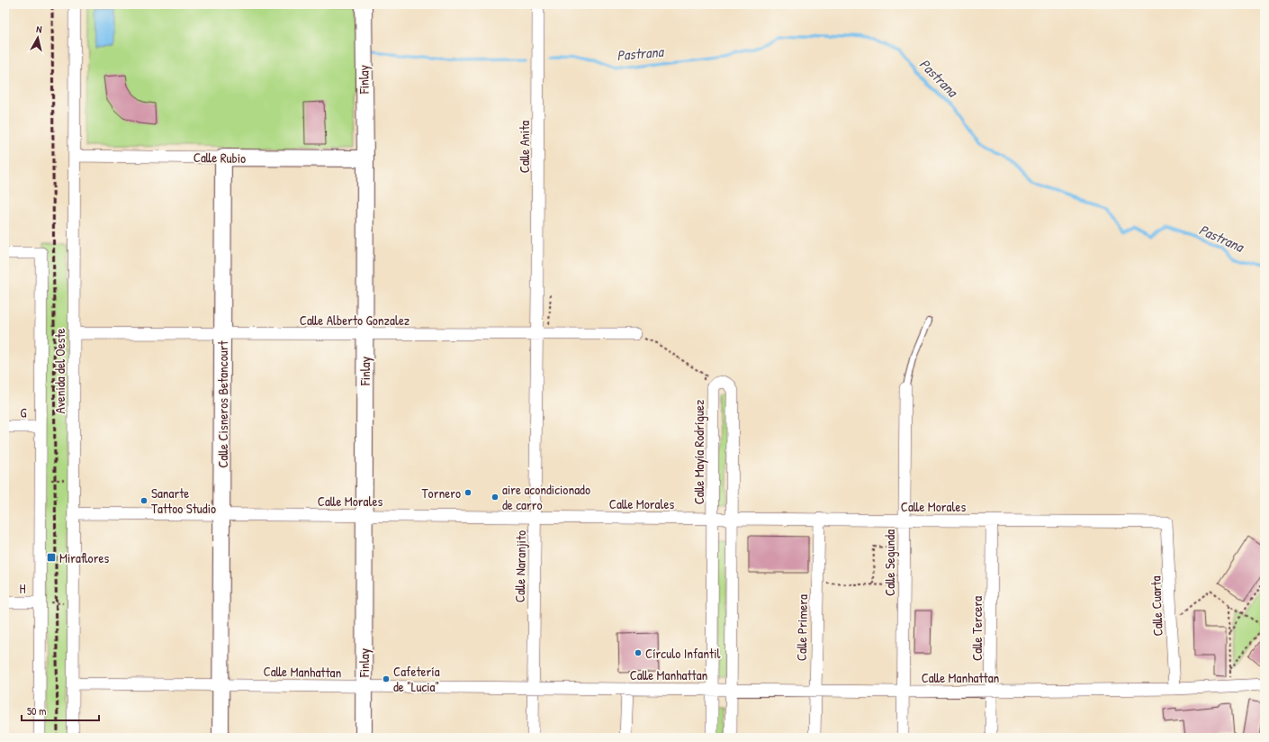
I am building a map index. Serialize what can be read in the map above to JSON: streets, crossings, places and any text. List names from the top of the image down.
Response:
{
  "streets": {
    "street": [
      "Finlay",
      "Calle Anita",
      "Calle Rubio",
      "Calle Alberto Gonzalez",
      "Avenida del Oeste",
      "Calle Cisneros Betancourt",
      "G",
      "Calle Mayía Rodríguez",
      "Calle Morales",
      "Calle Segunda",
      "Calle Naranjito",
      "H",
      "Calle Cuarta",
      "Calle Primera",
      "Calle Tercera",
      "Calle Manhattan"
    ]
  },
  "crossings": [
    ["Finlay", "Calle Rubio"],
    ["Finlay", "Calle Alberto Gonzalez"],
    ["Finlay", "Calle Morales"],
    ["Finlay", "Calle Manhattan"],
    ["Calle Anita", "Calle Naranjito"],
    ["Calle Rubio", "Avenida del Oeste"],
    ["Calle Rubio", "Calle Cisneros Betancourt"],
    ["Calle Alberto Gonzalez", "Avenida del Oeste"],
    ["Calle Alberto Gonzalez", "Calle Cisneros Betancourt"],
    ["Calle Alberto Gonzalez", "Calle Naranjito"],
    ["Avenida del Oeste", "G"],
    ["Avenida del Oeste", "Calle Morales"],
    ["Avenida del Oeste", "H"],
    ["Avenida del Oeste", "Calle Manhattan"],
    ["Calle Cisneros Betancourt", "Calle Morales"],
    ["Calle Cisneros Betancourt", "Calle Manhattan"],
    ["Calle Mayía Rodríguez", "Calle Morales"],
    ["Calle Mayía Rodríguez", "Calle Manhattan"],
    ["Calle Morales", "Calle Segunda"],
    ["Calle Morales", "Calle Naranjito"],
    ["Calle Morales", "Calle Cuarta"],
    ["Calle Morales", "Calle Primera"],
    ["Calle Morales", "Calle Tercera"],
    ["Calle Segunda", "Calle Manhattan"],
    ["Calle Naranjito", "Calle Manhattan"],
    ["Calle Cuarta", "Calle Manhattan"],
    ["Calle Primera", "Calle Manhattan"],
    ["Calle Tercera", "Calle Manhattan"]
  ],
  "water": ["Pastrana"],
  "places": {
    "other": [
      "Tornero",
      "aire acondicionado de carro",
      "Sanarte Tattoo Studio",
      "Círculo Infantil",
      "Cafetería de \"Lucia\""
    ],
    "transit": ["Miraflores"]
  },
  "scale_bar": "50 m",
  "north": "top"
}
